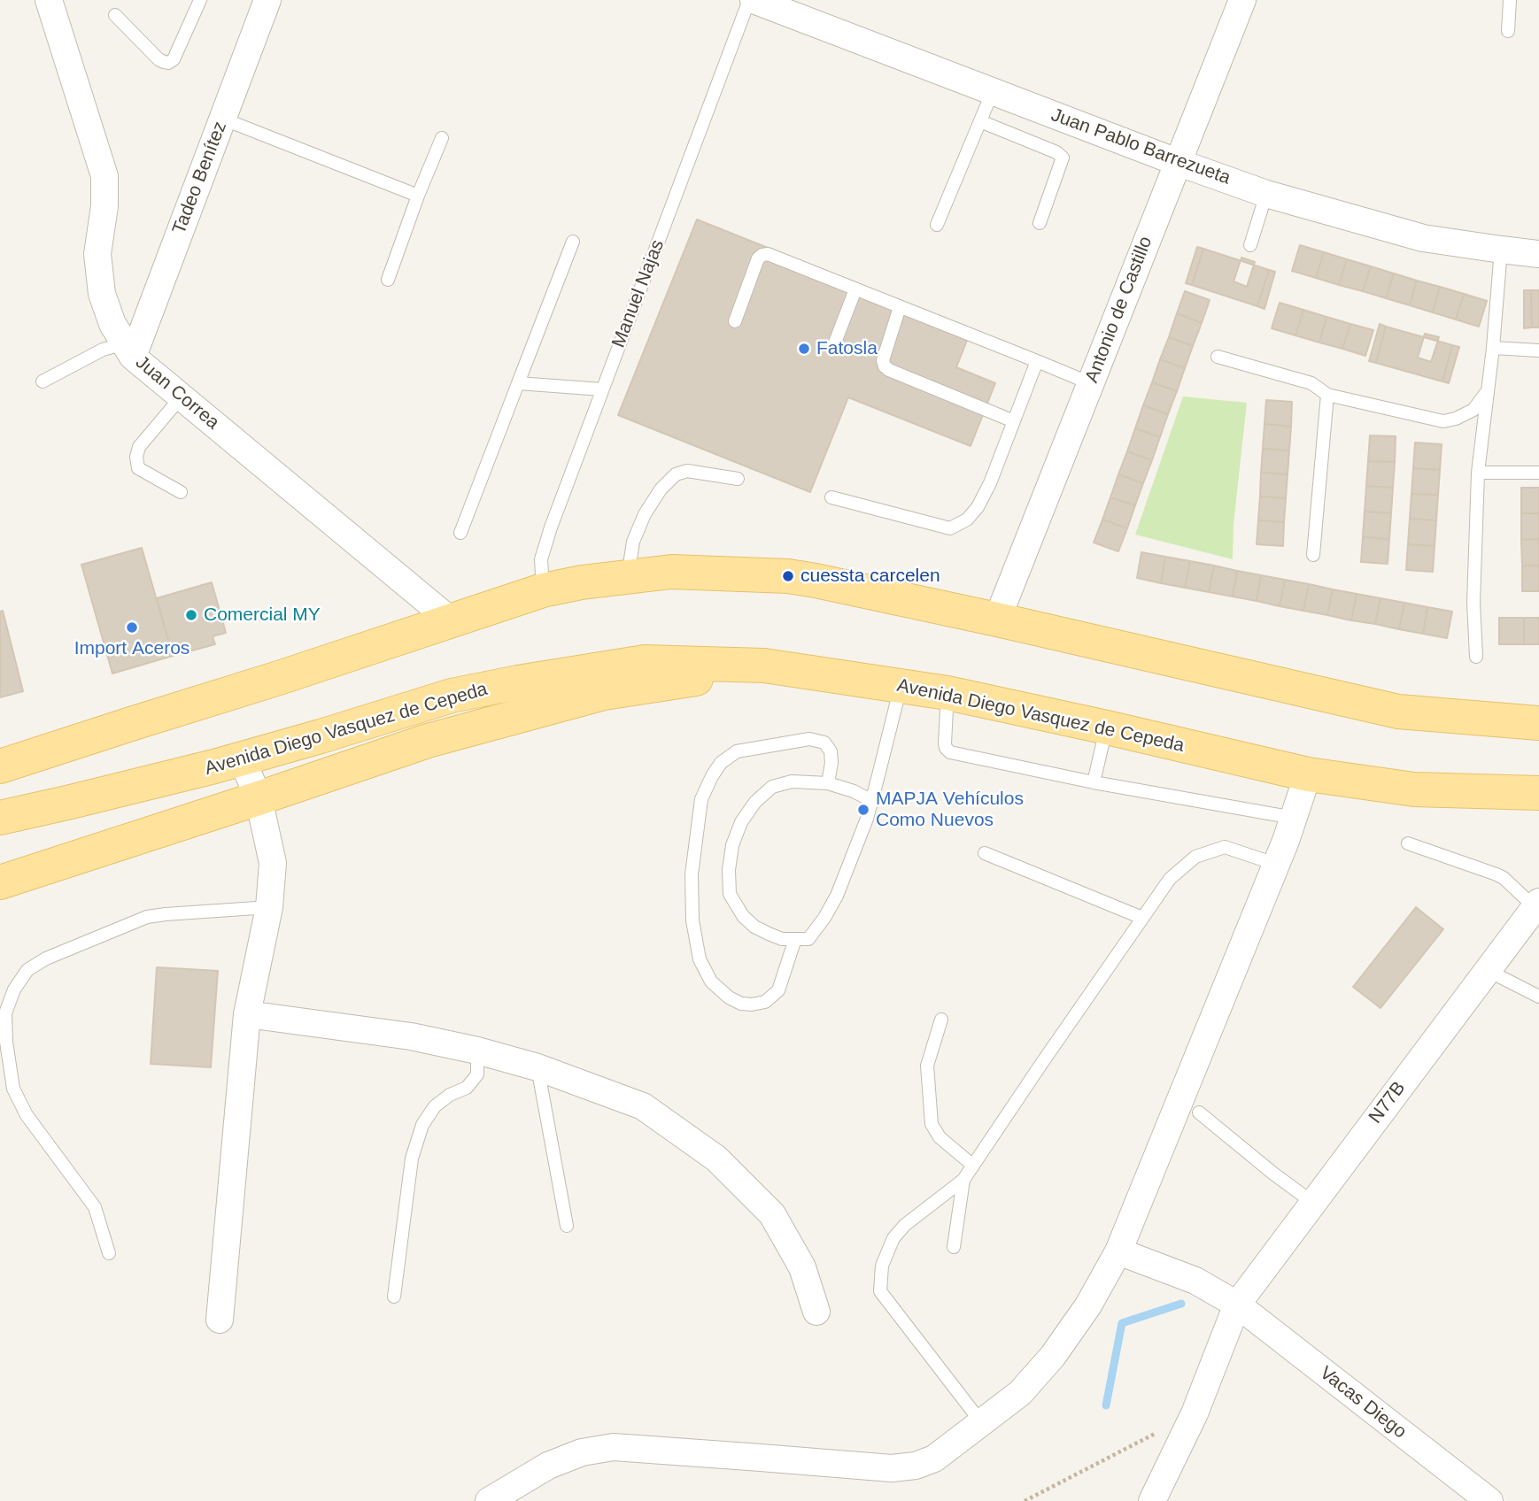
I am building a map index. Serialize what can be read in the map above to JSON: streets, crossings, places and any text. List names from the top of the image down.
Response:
{
  "streets": {
    "main road": ["Avenida Diego Vasquez de Cepeda"],
    "street": [
      "Juan Pablo Barrezueta",
      "Tadeo Benítez",
      "Antonio de Castillo",
      "Juan Correa",
      "N77B",
      "Vacas Diego"
    ],
    "lane": ["Manuel Najas"]
  },
  "crossings": [
    ["Juan Pablo Barrezueta", "Manuel Najas"],
    ["Juan Pablo Barrezueta", "Antonio de Castillo"],
    ["Tadeo Benítez", "Juan Correa"],
    ["N77B", "Vacas Diego"]
  ],
  "places": [
    "Fatosla",
    "cuessta carcelen",
    "Comercial MY",
    "Import Aceros",
    "MAPJA Vehículos Como Nuevos"
  ]
}
